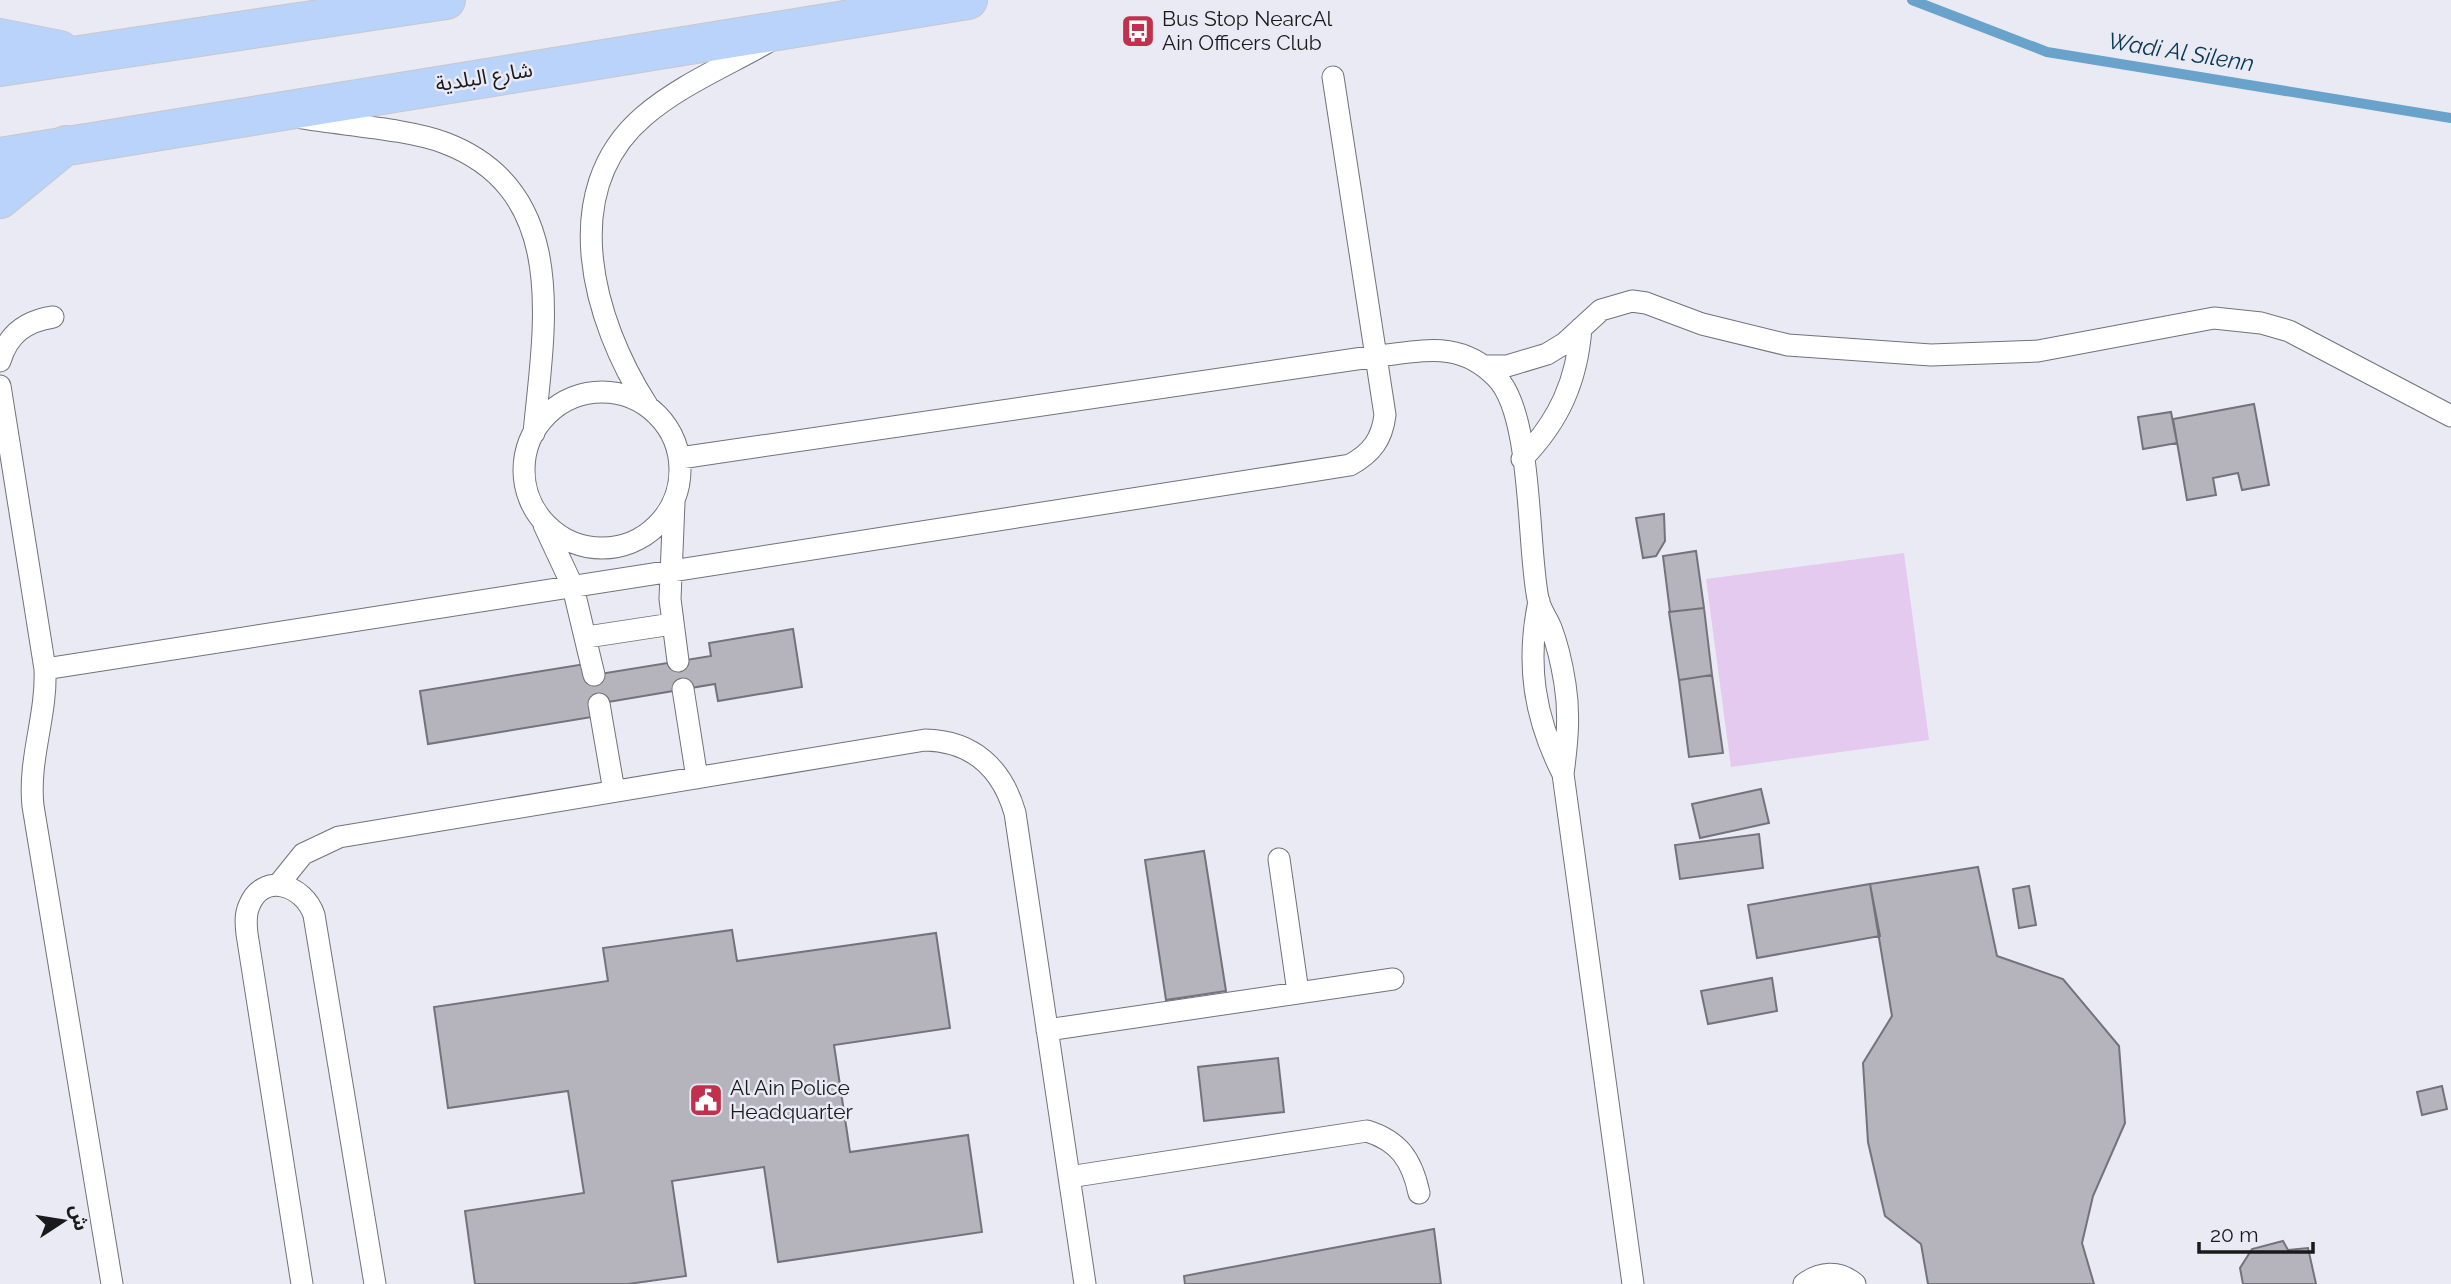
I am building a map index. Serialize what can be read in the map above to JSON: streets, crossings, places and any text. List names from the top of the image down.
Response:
{
  "streets": {
    "main road": ["شارع البلدية"]
  },
  "water": ["Wadi Al Silenn"],
  "places": {
    "bus stop": ["Bus Stop NearcAl Ain Officers Club"],
    "public building": ["Al Ain Police Headquarter"]
  },
  "scale_bar": "20 m",
  "north": "right"
}
